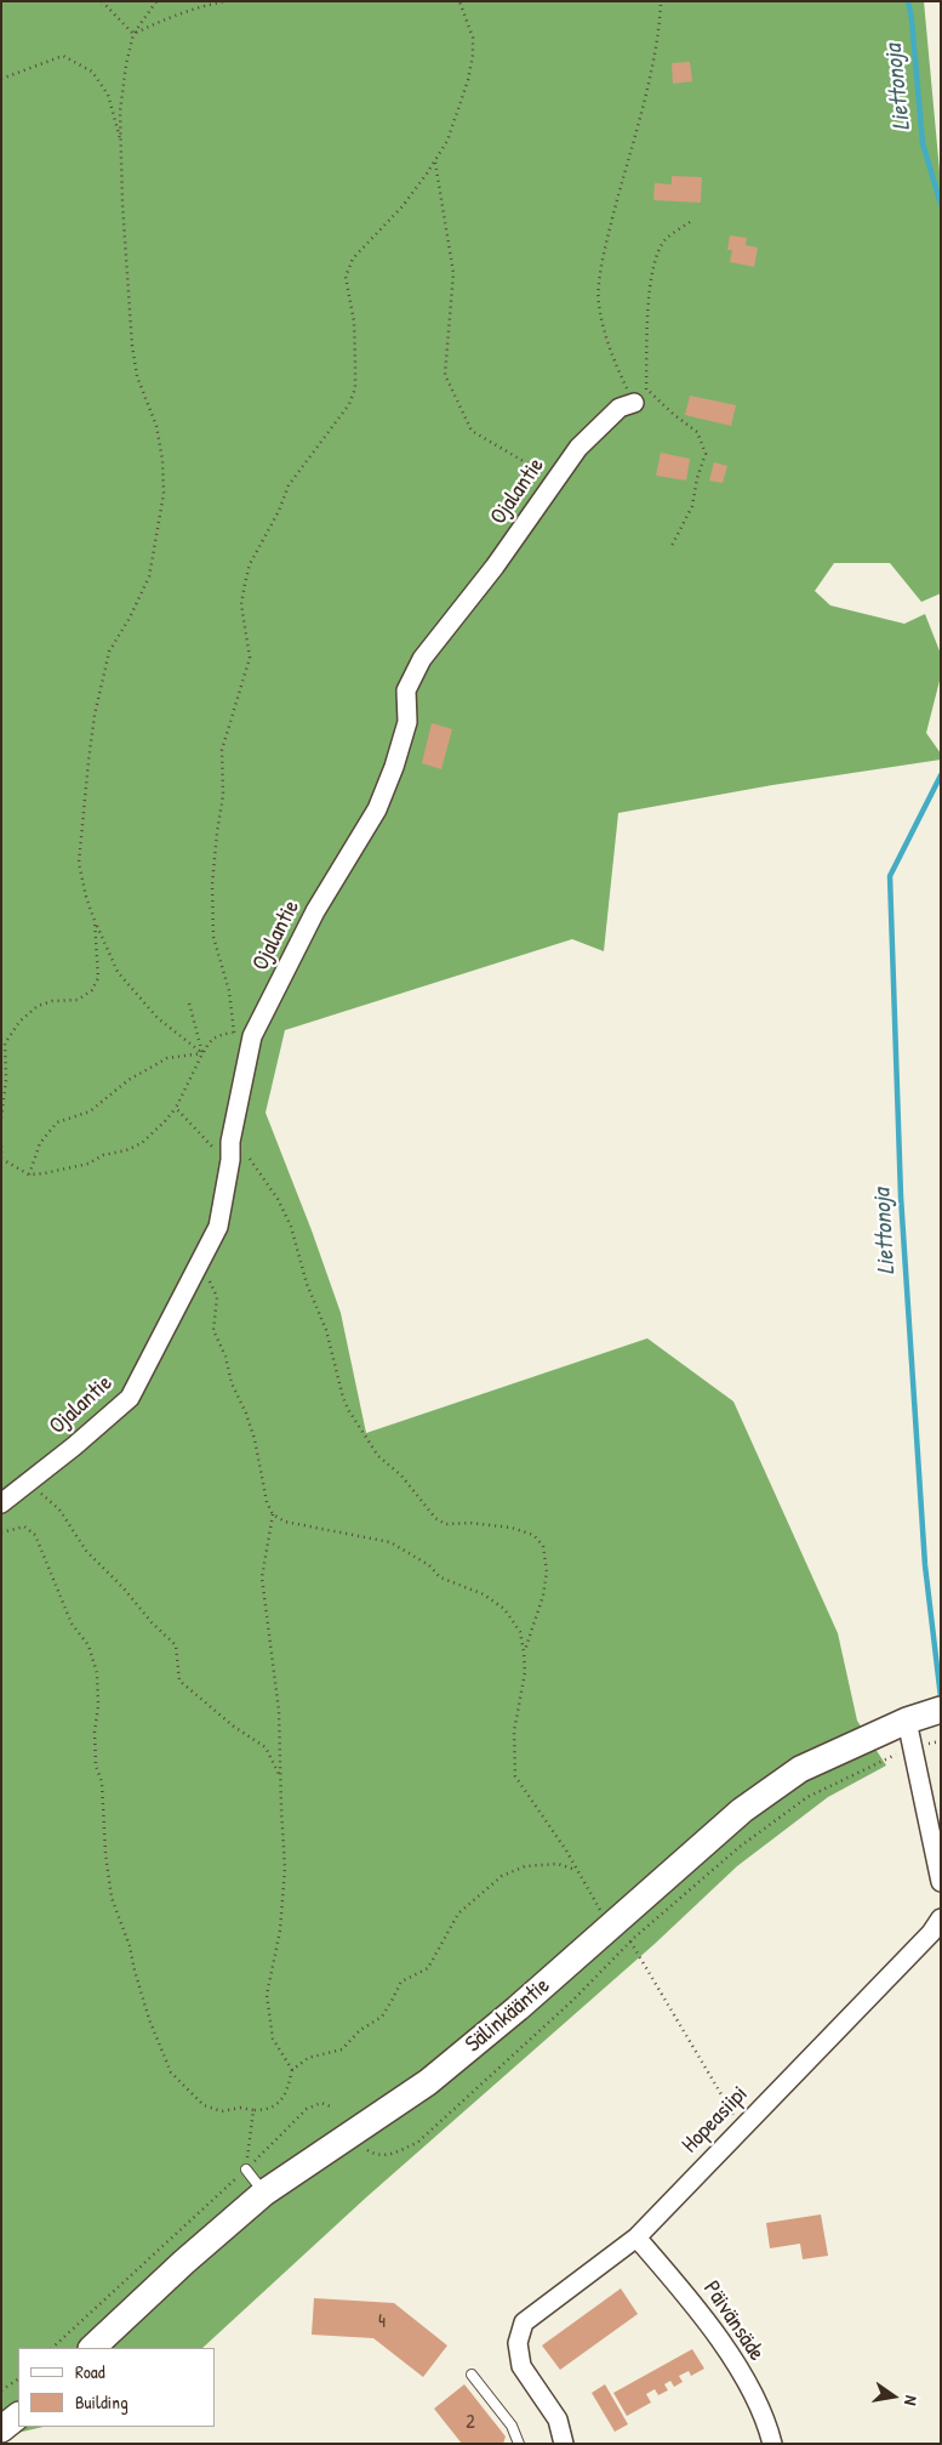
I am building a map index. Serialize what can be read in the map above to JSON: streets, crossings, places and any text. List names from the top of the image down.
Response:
{
  "streets": {
    "street": [
      "Ojalantie",
      "Sälinkääntie",
      "Hopeasiipi",
      "Päivänsäde"
    ]
  },
  "crossings": [
    ["Hopeasiipi", "Päivänsäde"]
  ],
  "water": ["Liettonoja"],
  "house_numbers": ["4", "2"],
  "legend": ["Road", "Building"],
  "north": "right"
}
